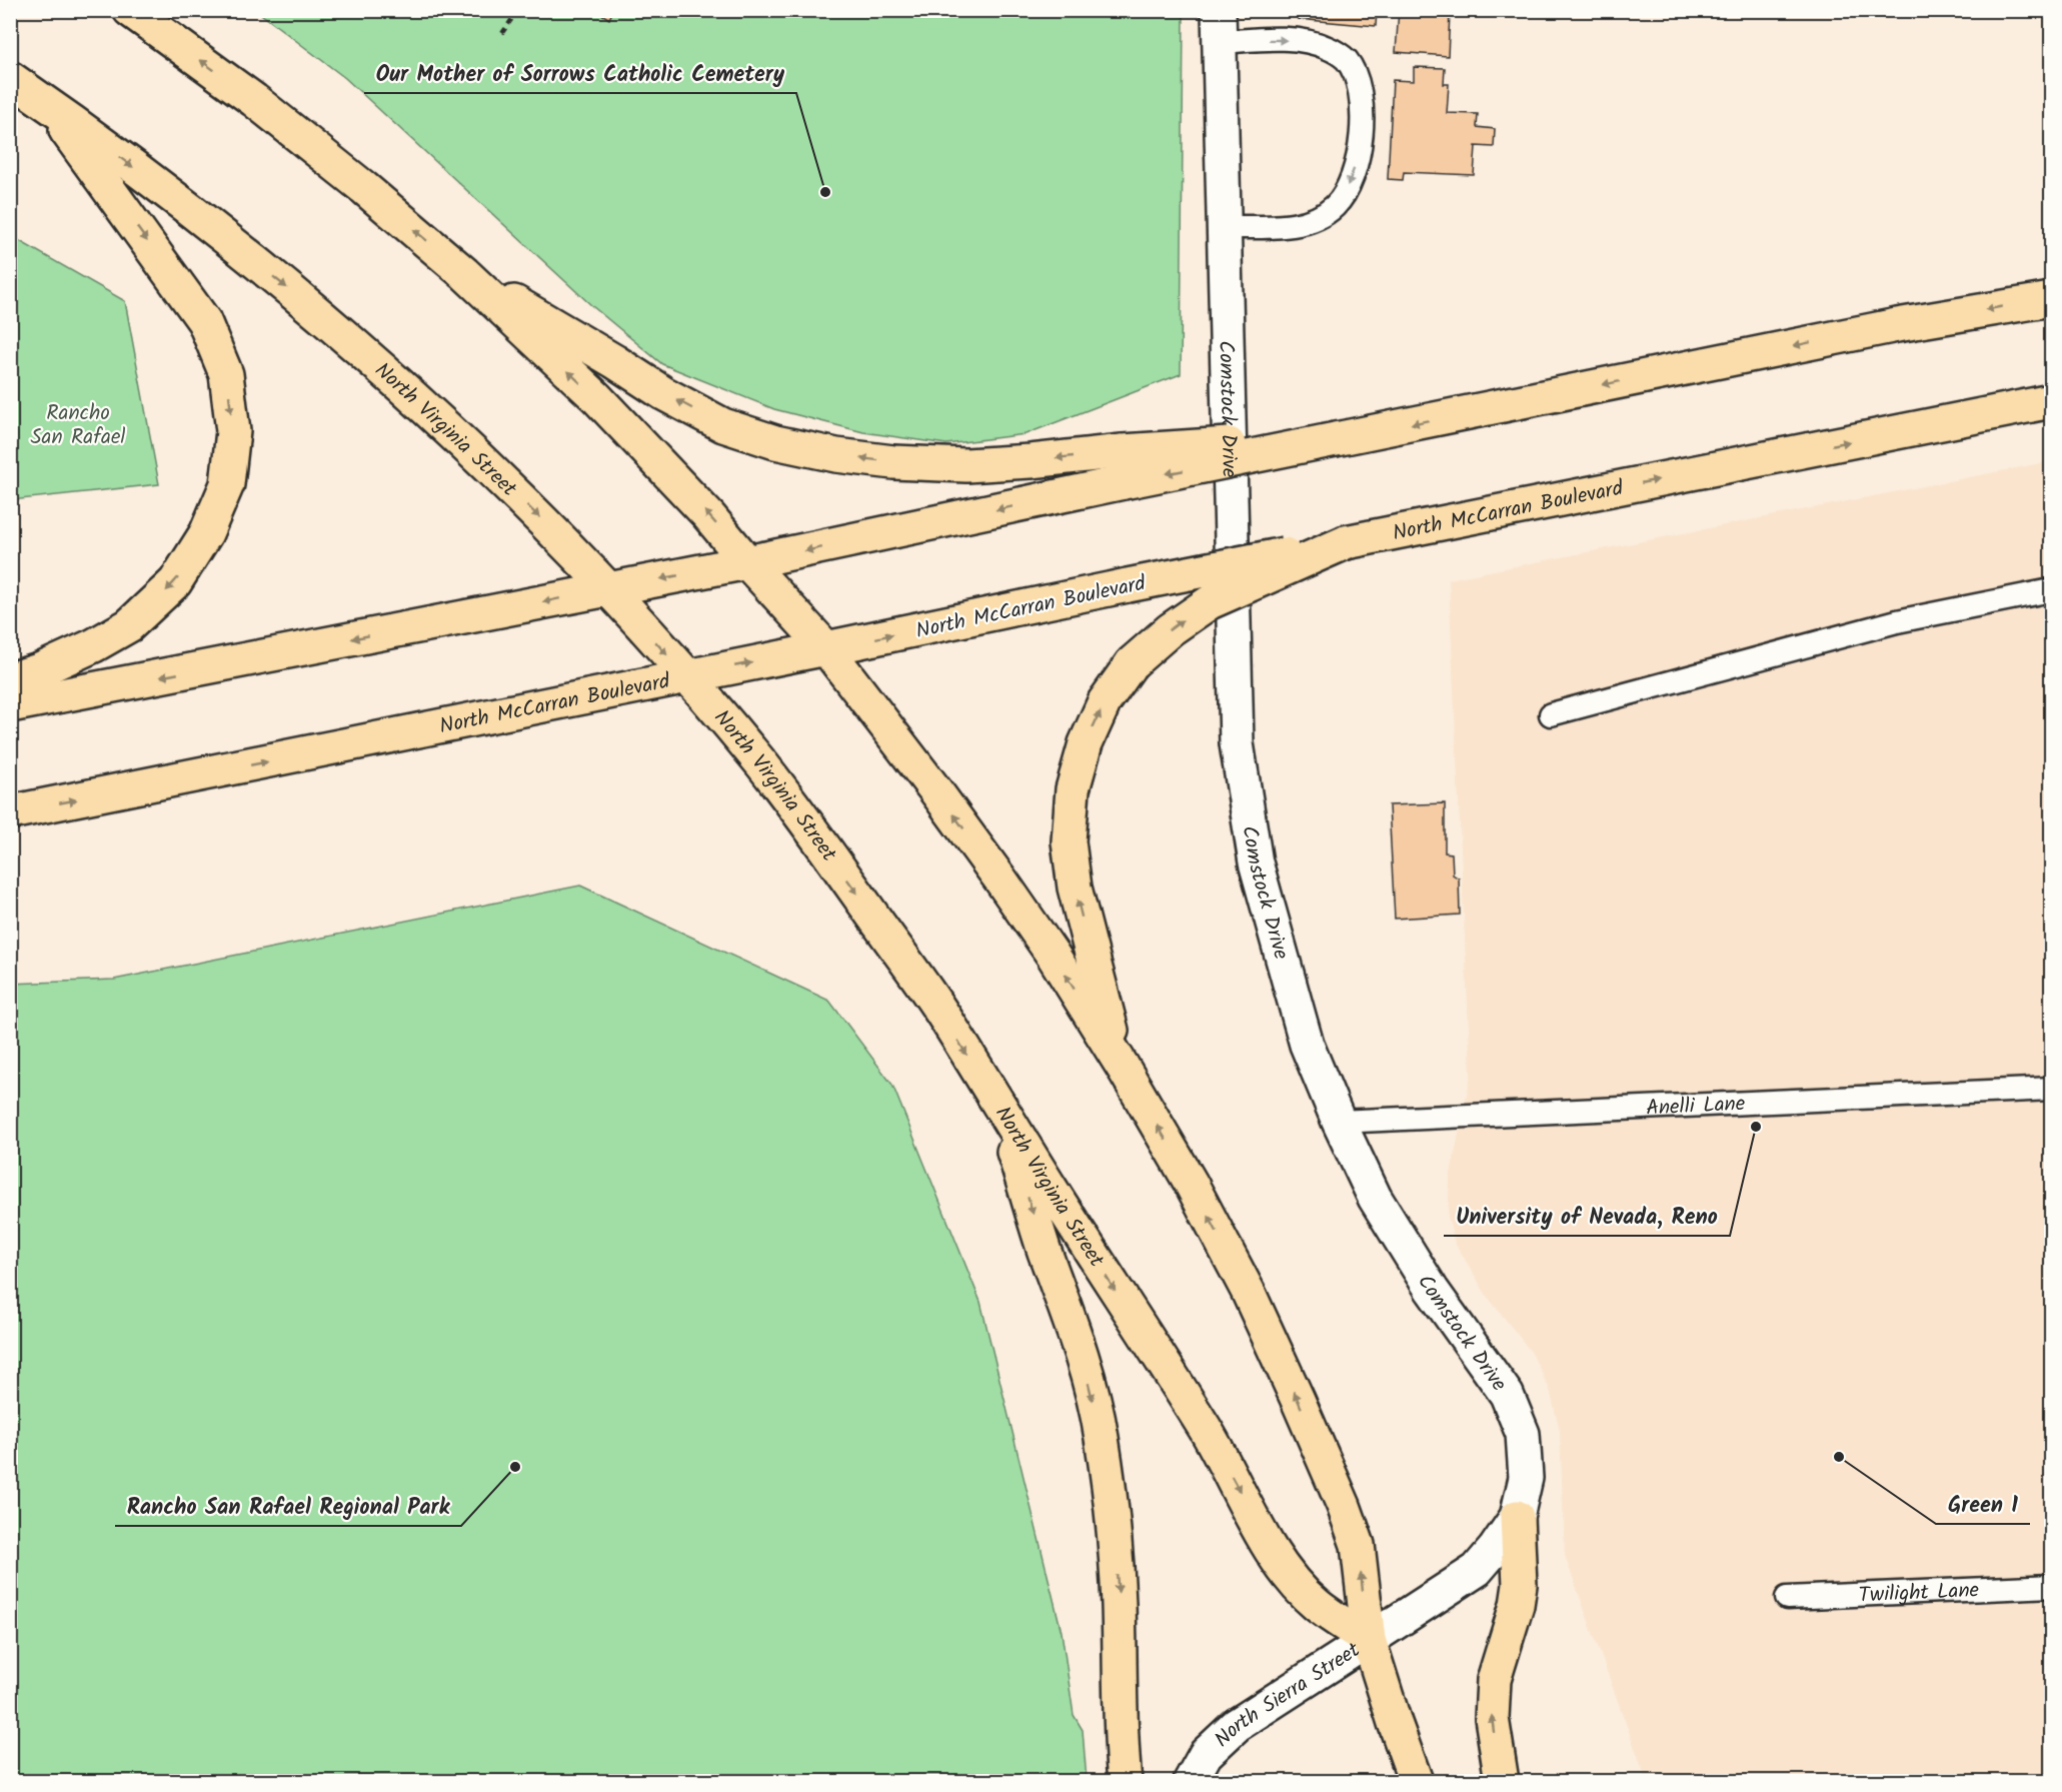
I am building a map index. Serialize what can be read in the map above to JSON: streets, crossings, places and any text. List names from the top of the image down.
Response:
{
  "streets": {
    "main road": ["North Virginia Street", "North McCarran Boulevard"],
    "street": ["Comstock Drive", "North Sierra Street"],
    "lane": ["Anelli Lane", "Twilight Lane"]
  },
  "crossings": [
    ["Comstock Drive", "North Virginia Street"],
    ["Comstock Drive", "Anelli Lane"],
    ["Comstock Drive", "North Sierra Street"],
    ["North Virginia Street", "North McCarran Boulevard"],
    ["North Virginia Street", "North Sierra Street"]
  ],
  "parks": ["Rancho San Rafael"],
  "places": [
    "Our Mother of Sorrows Catholic Cemetery",
    "University of Nevada, Reno",
    "Green 1",
    "Rancho San Rafael Regional Park"
  ]
}
